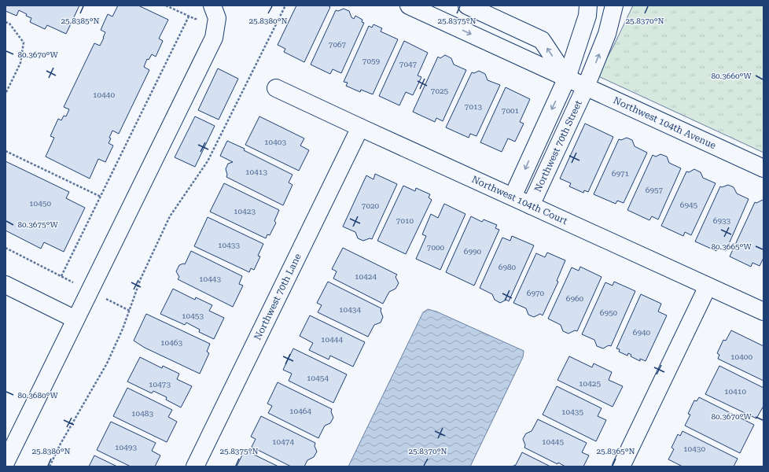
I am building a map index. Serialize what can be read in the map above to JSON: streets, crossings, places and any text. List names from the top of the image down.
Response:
{
  "streets": {
    "street": [
      "Northwest 104th Avenue",
      "Northwest 70th Street",
      "Northwest 104th Court",
      "Northwest 70th Lane"
    ]
  },
  "crossings": [
    ["Northwest 104th Avenue", "Northwest 70th Street"],
    ["Northwest 70th Street", "Northwest 104th Court"],
    ["Northwest 104th Court", "Northwest 70th Lane"]
  ],
  "house_numbers": [
    "7067",
    "7059",
    "7047",
    "7025",
    "10440",
    "7013",
    "7001",
    "10403",
    "10413",
    "6971",
    "6957",
    "10450",
    "6945",
    "7020",
    "10423",
    "7010",
    "6933",
    "10433",
    "7000",
    "6990",
    "6980",
    "10424",
    "10443",
    "6970",
    "6960",
    "10434",
    "6950",
    "10453",
    "6940",
    "10444",
    "10463",
    "10400",
    "10454",
    "10425",
    "10473",
    "10410",
    "10464",
    "10435",
    "10483",
    "10474",
    "10445",
    "10493",
    "10430"
  ],
  "coordinates": [
    "25.8385°N",
    "25.8380°N",
    "25.8375°N",
    "25.8370°N",
    "80.3670°W",
    "80.3660°W",
    "80.3675°W",
    "80.3665°W",
    "80.3680°W",
    "25.8365°N"
  ]
}
